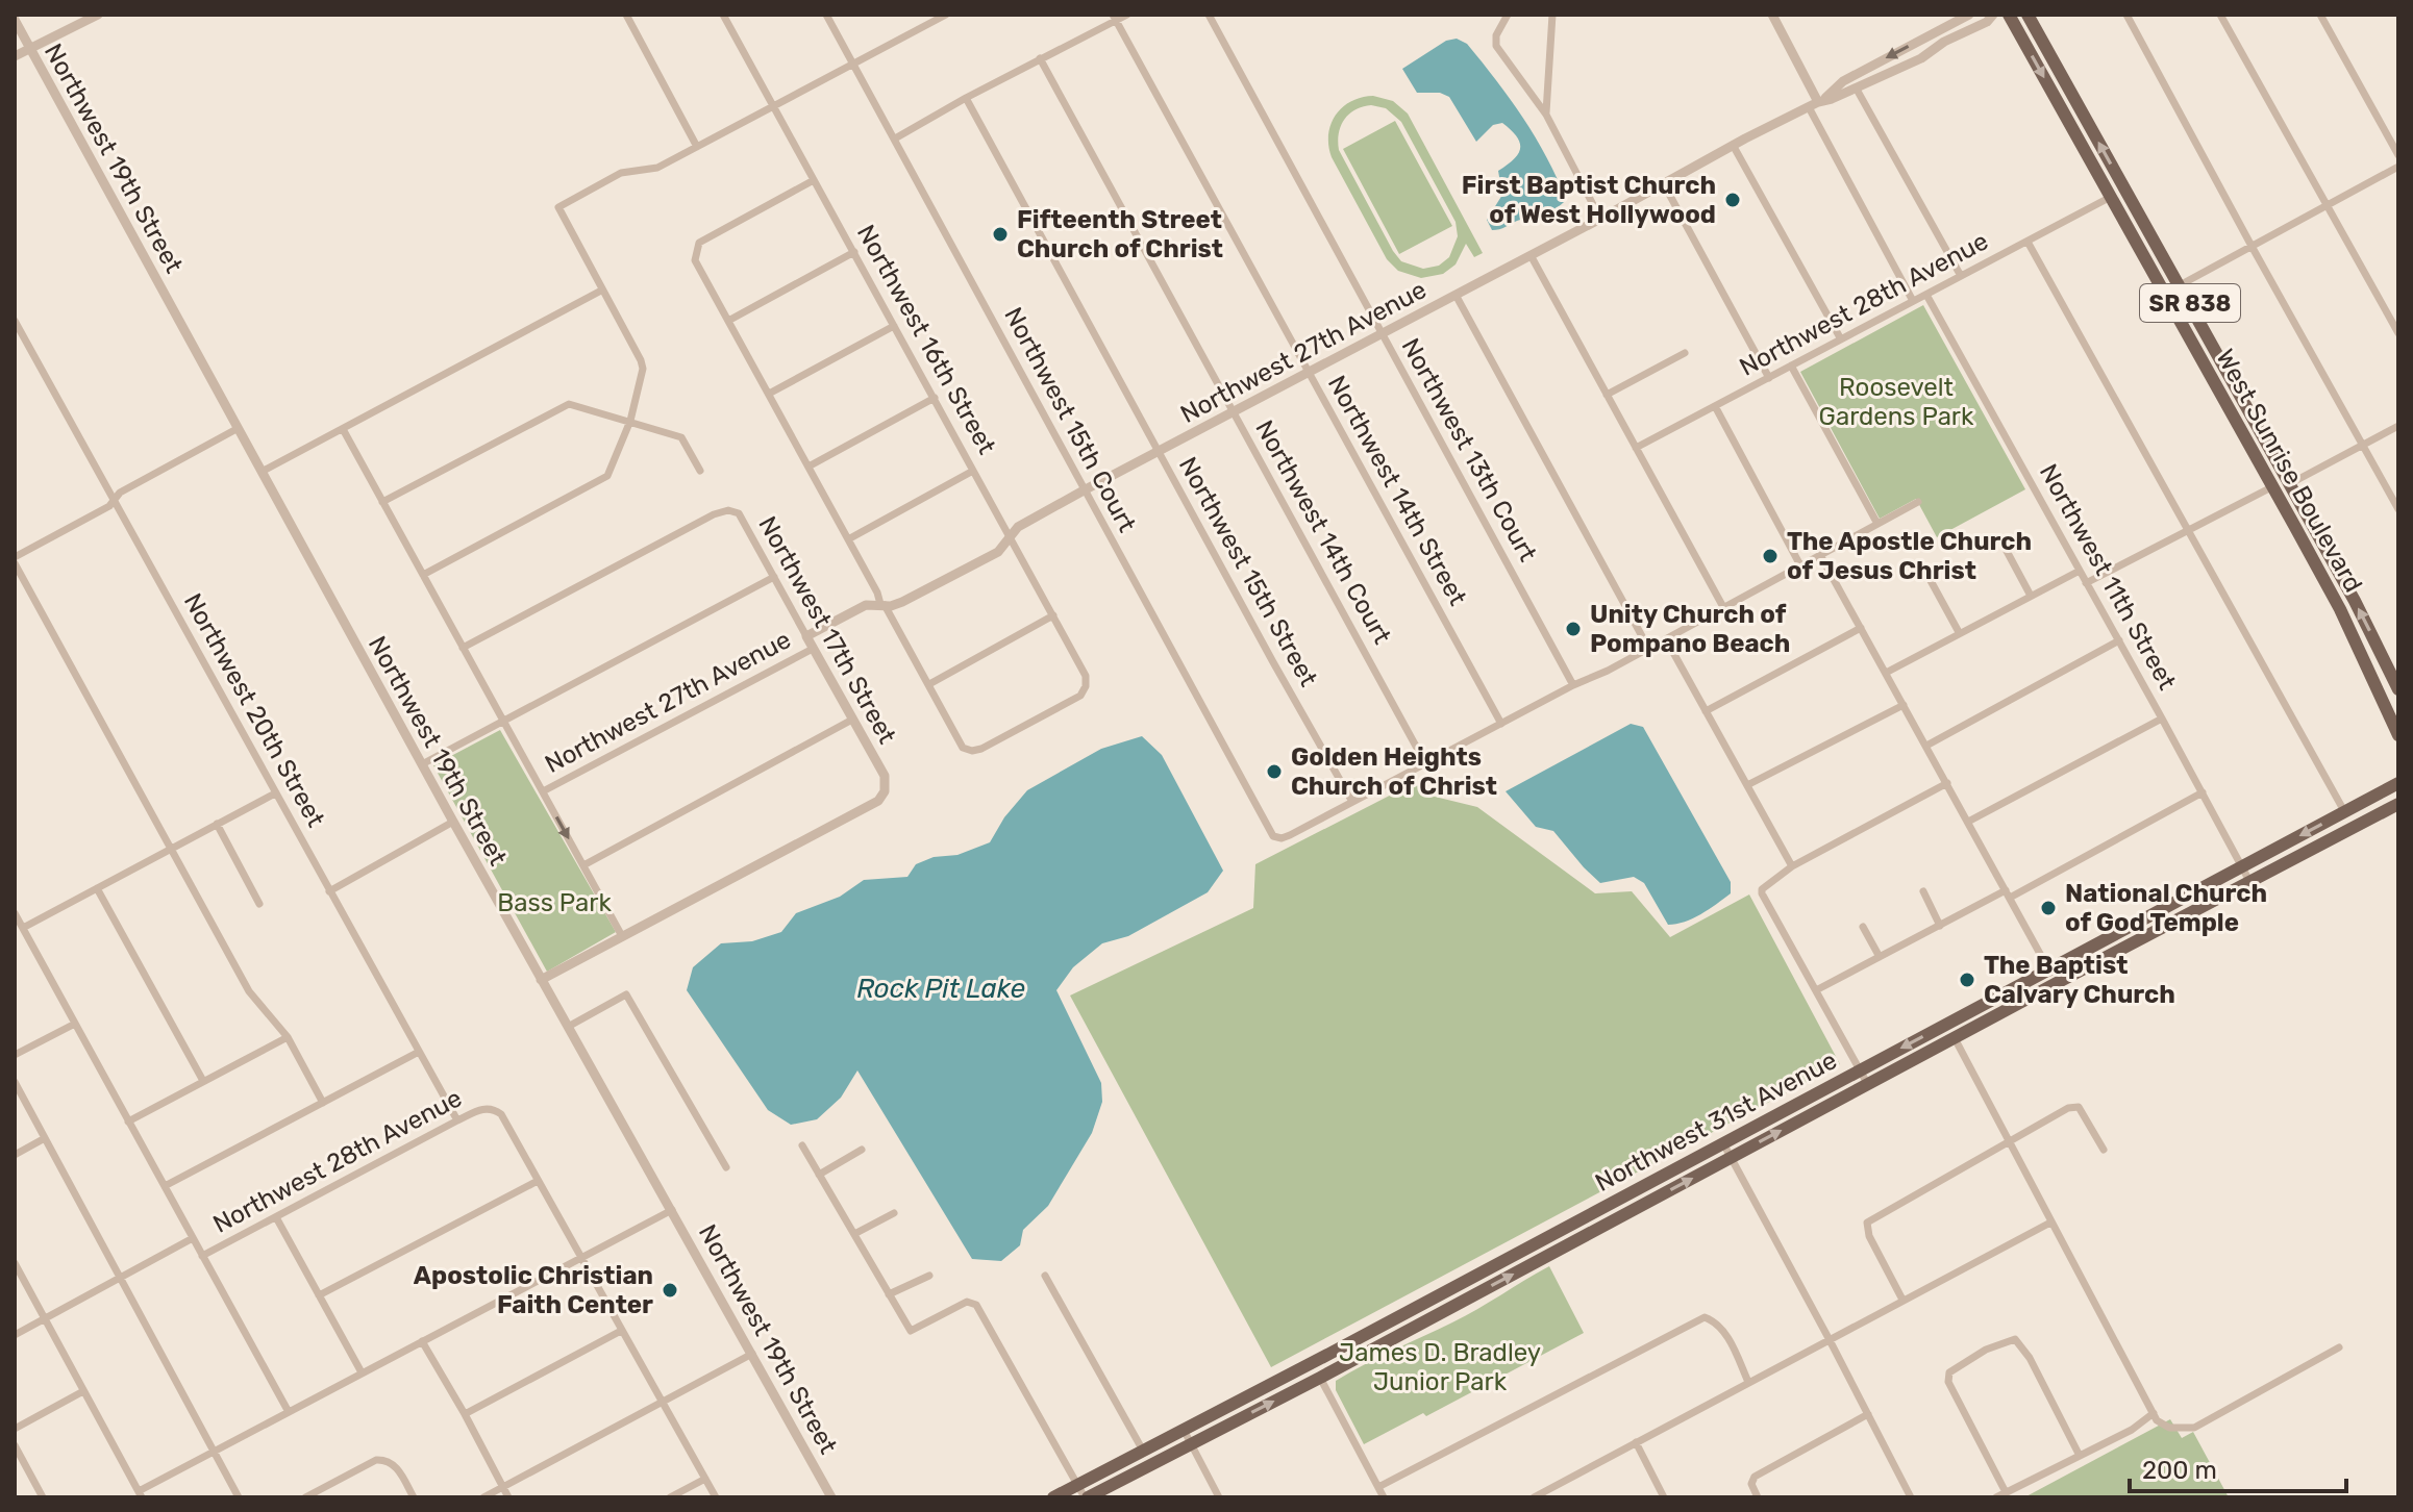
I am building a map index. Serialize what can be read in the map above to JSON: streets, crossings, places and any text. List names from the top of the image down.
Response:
{
  "streets": {
    "main road": ["SR 838", "West Sunrise Boulevard", "Northwest 31st Avenue"],
    "street": [
      "Northwest 19th Street",
      "Northwest 28th Avenue",
      "Northwest 16th Street",
      "Northwest 27th Avenue",
      "Northwest 15th Court",
      "Northwest 13th Court",
      "Northwest 14th Street",
      "Northwest 14th Court",
      "Northwest 15th Street",
      "Northwest 11th Street",
      "Northwest 17th Street",
      "Northwest 20th Street"
    ]
  },
  "crossings": [
    ["Northwest 28th Avenue", "West Sunrise Boulevard"],
    ["Northwest 28th Avenue", "Northwest 11th Street"],
    ["Northwest 28th Avenue", "Northwest 20th Street"],
    ["Northwest 16th Street", "Northwest 27th Avenue"],
    ["Northwest 27th Avenue", "Northwest 15th Court"],
    ["Northwest 27th Avenue", "Northwest 13th Court"],
    ["Northwest 27th Avenue", "Northwest 14th Street"],
    ["Northwest 27th Avenue", "Northwest 14th Court"],
    ["Northwest 27th Avenue", "Northwest 15th Street"],
    ["Northwest 27th Avenue", "Northwest 17th Street"],
    ["Northwest 15th Court", "Northwest 15th Street"],
    ["Northwest 11th Street", "Northwest 31st Avenue"]
  ],
  "water": ["Rock Pit Lake"],
  "parks": ["Roosevelt Gardens Park", "Bass Park", "James D. Bradley Junior Park"],
  "places": [
    "First Baptist Church of West Hollywood",
    "Fifteenth Street Church of Christ",
    "The Apostle Church of Jesus Christ",
    "Unity Church of Pompano Beach",
    "Golden Heights Church of Christ",
    "National Church of God Temple",
    "The Baptist Calvary Church",
    "Apostolic Christian Faith Center"
  ],
  "scale_bar": "200 m"
}
